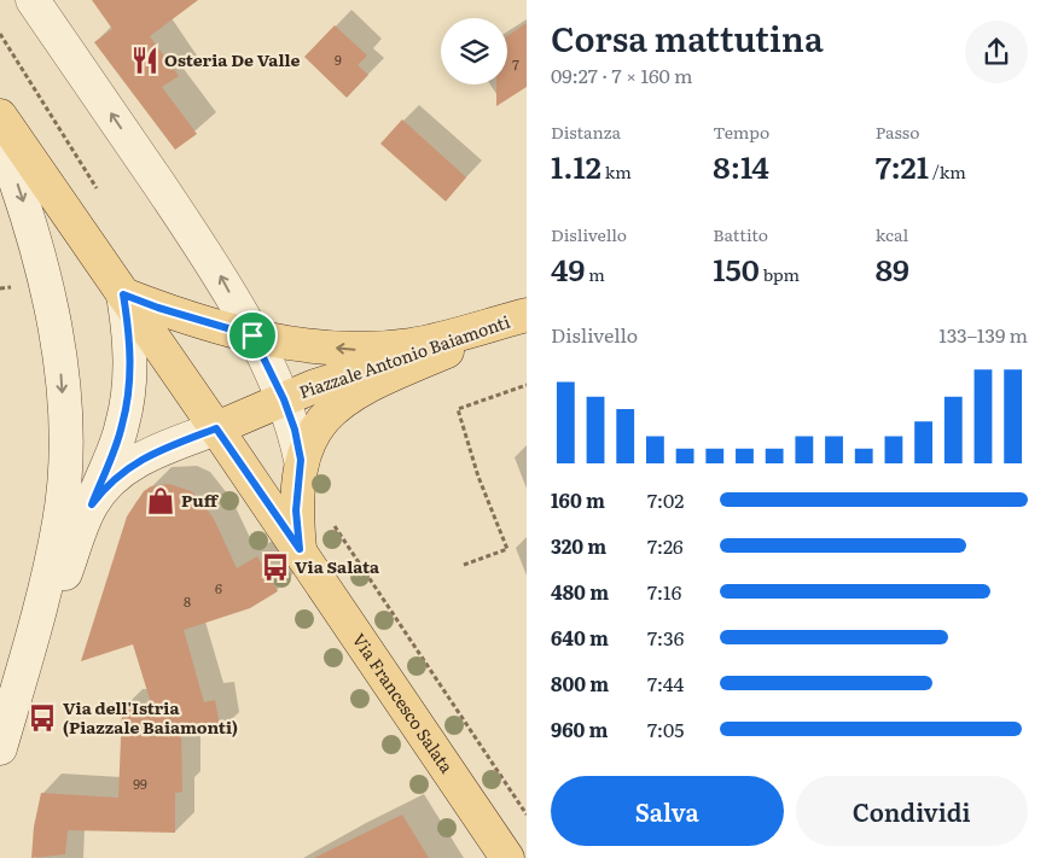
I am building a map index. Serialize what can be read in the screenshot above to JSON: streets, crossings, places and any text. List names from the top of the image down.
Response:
{
  "streets": {
    "main road": ["Piazzale Antonio Baiamonti", "Via Francesco Salata"]
  },
  "places": {
    "restaurant": ["Osteria De Valle"],
    "shop": ["Puff"],
    "bus stop": ["Via Salata", "Via dell'Istria (Piazzale Baiamonti)"]
  },
  "house_numbers": [
    "9",
    "7",
    "6",
    "8",
    "99"
  ],
  "page": {
    "heading": ["Corsa mattutina", "09:27 · 7 × 160 m"],
    "stats": [
      ["Distanza", "1.12 km"],
      ["Tempo", "8:14"],
      ["Passo", "7:21 /km"],
      ["Dislivello", "49 m"],
      ["Battito", "150 bpm"],
      ["kcal", "89"]
    ],
    "chart": ["Dislivello", "133–139 m"],
    "list": [
      {
        "name": "160 m",
        "note": "7:02"
      },
      {
        "name": "320 m",
        "note": "7:26"
      },
      {
        "name": "480 m",
        "note": "7:16"
      },
      {
        "name": "640 m",
        "note": "7:36"
      },
      {
        "name": "800 m",
        "note": "7:44"
      },
      {
        "name": "960 m",
        "note": "7:05"
      }
    ],
    "buttons": ["Salva", "Condividi"]
  }
}
